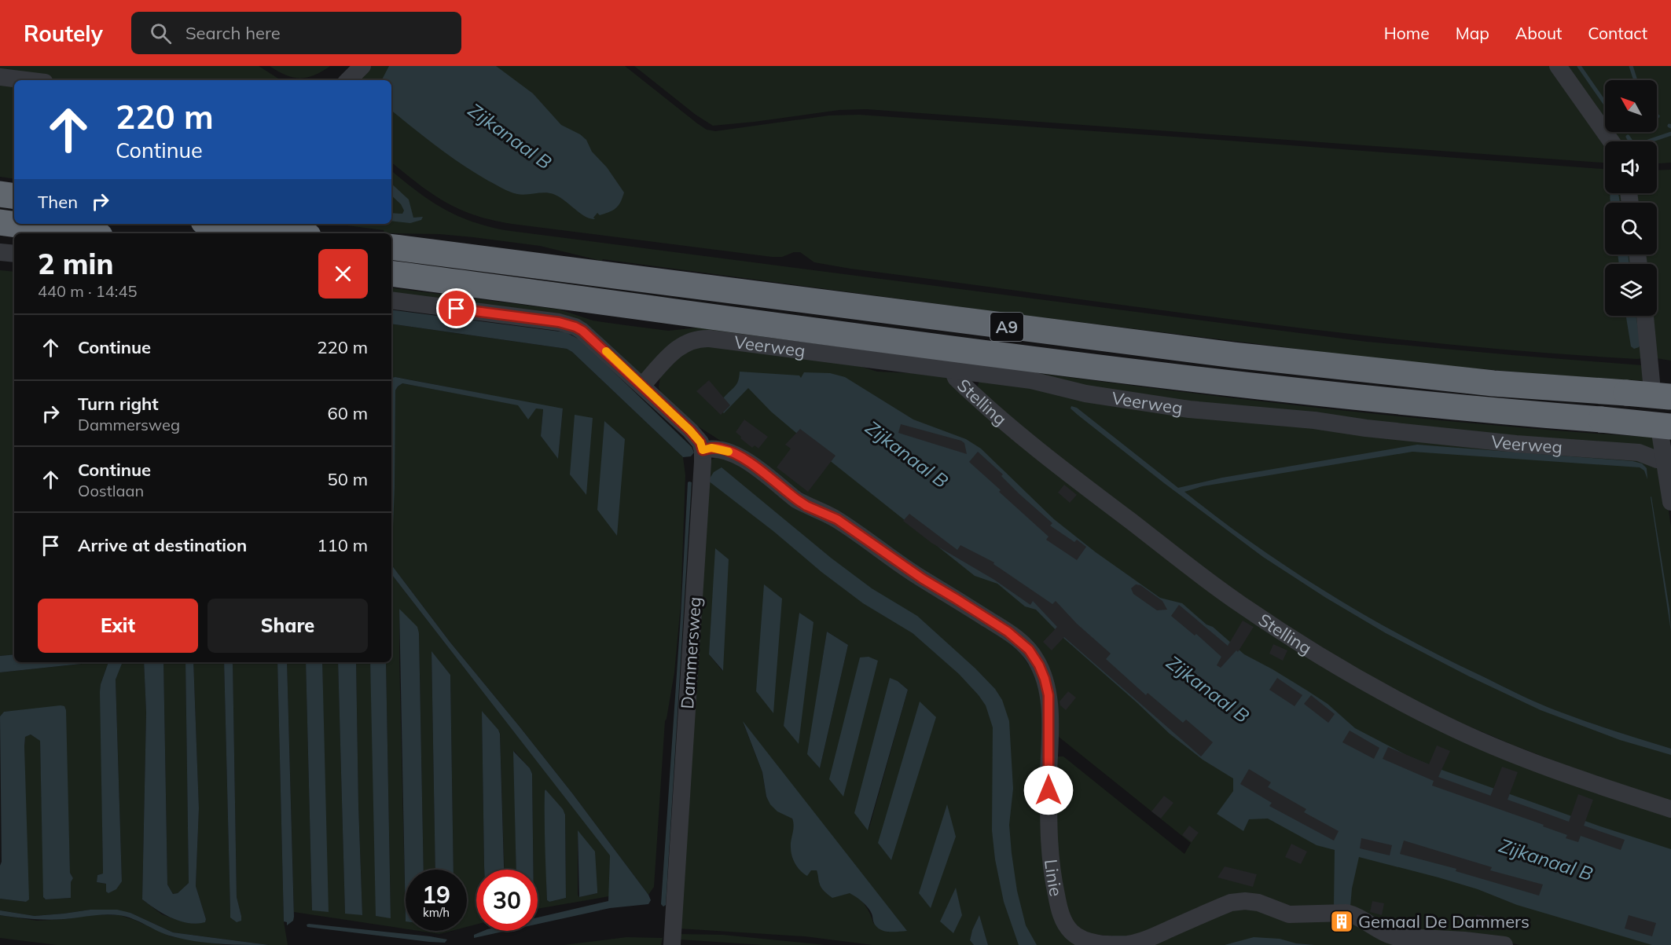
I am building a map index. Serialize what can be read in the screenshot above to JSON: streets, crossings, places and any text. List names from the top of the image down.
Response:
{
  "streets": {
    "highway": ["A9"],
    "street": [
      "Veerweg",
      "Stelling",
      "Dammersweg",
      "Linie"
    ]
  },
  "crossings": [
    ["Veerweg", "Stelling"],
    ["Dammersweg", "Linie"]
  ],
  "water": ["Zijkanaal B"],
  "places": {
    "building": ["Gemaal De Dammers"]
  },
  "north": "top left",
  "page": {
    "header": "Routely",
    "search": "Search here",
    "nav": [
      "Home",
      "Map",
      "About",
      "Contact"
    ],
    "turn": ["220 m", "Continue"],
    "then": "Then",
    "heading": ["2 min", "440 m · 14:45"],
    "list": [
      {
        "name": "Continue",
        "value": "220 m"
      },
      {
        "name": "Turn right",
        "note": "Dammersweg",
        "value": "60 m"
      },
      {
        "name": "Continue",
        "note": "Oostlaan",
        "value": "50 m"
      },
      {
        "name": "Arrive at destination",
        "value": "110 m"
      }
    ],
    "buttons": ["Exit", "Share"],
    "speed": "19 km/h",
    "limit": "30"
  }
}
